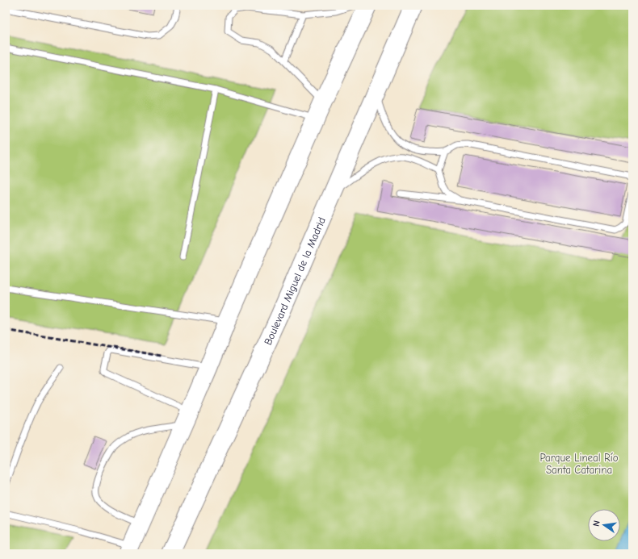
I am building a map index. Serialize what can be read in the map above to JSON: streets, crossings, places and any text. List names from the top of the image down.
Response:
{
  "streets": {
    "highway": ["Boulevard Miguel de la Madrid"]
  },
  "parks": ["Parque Lineal Río Santa Catarina"],
  "north": "left"
}
